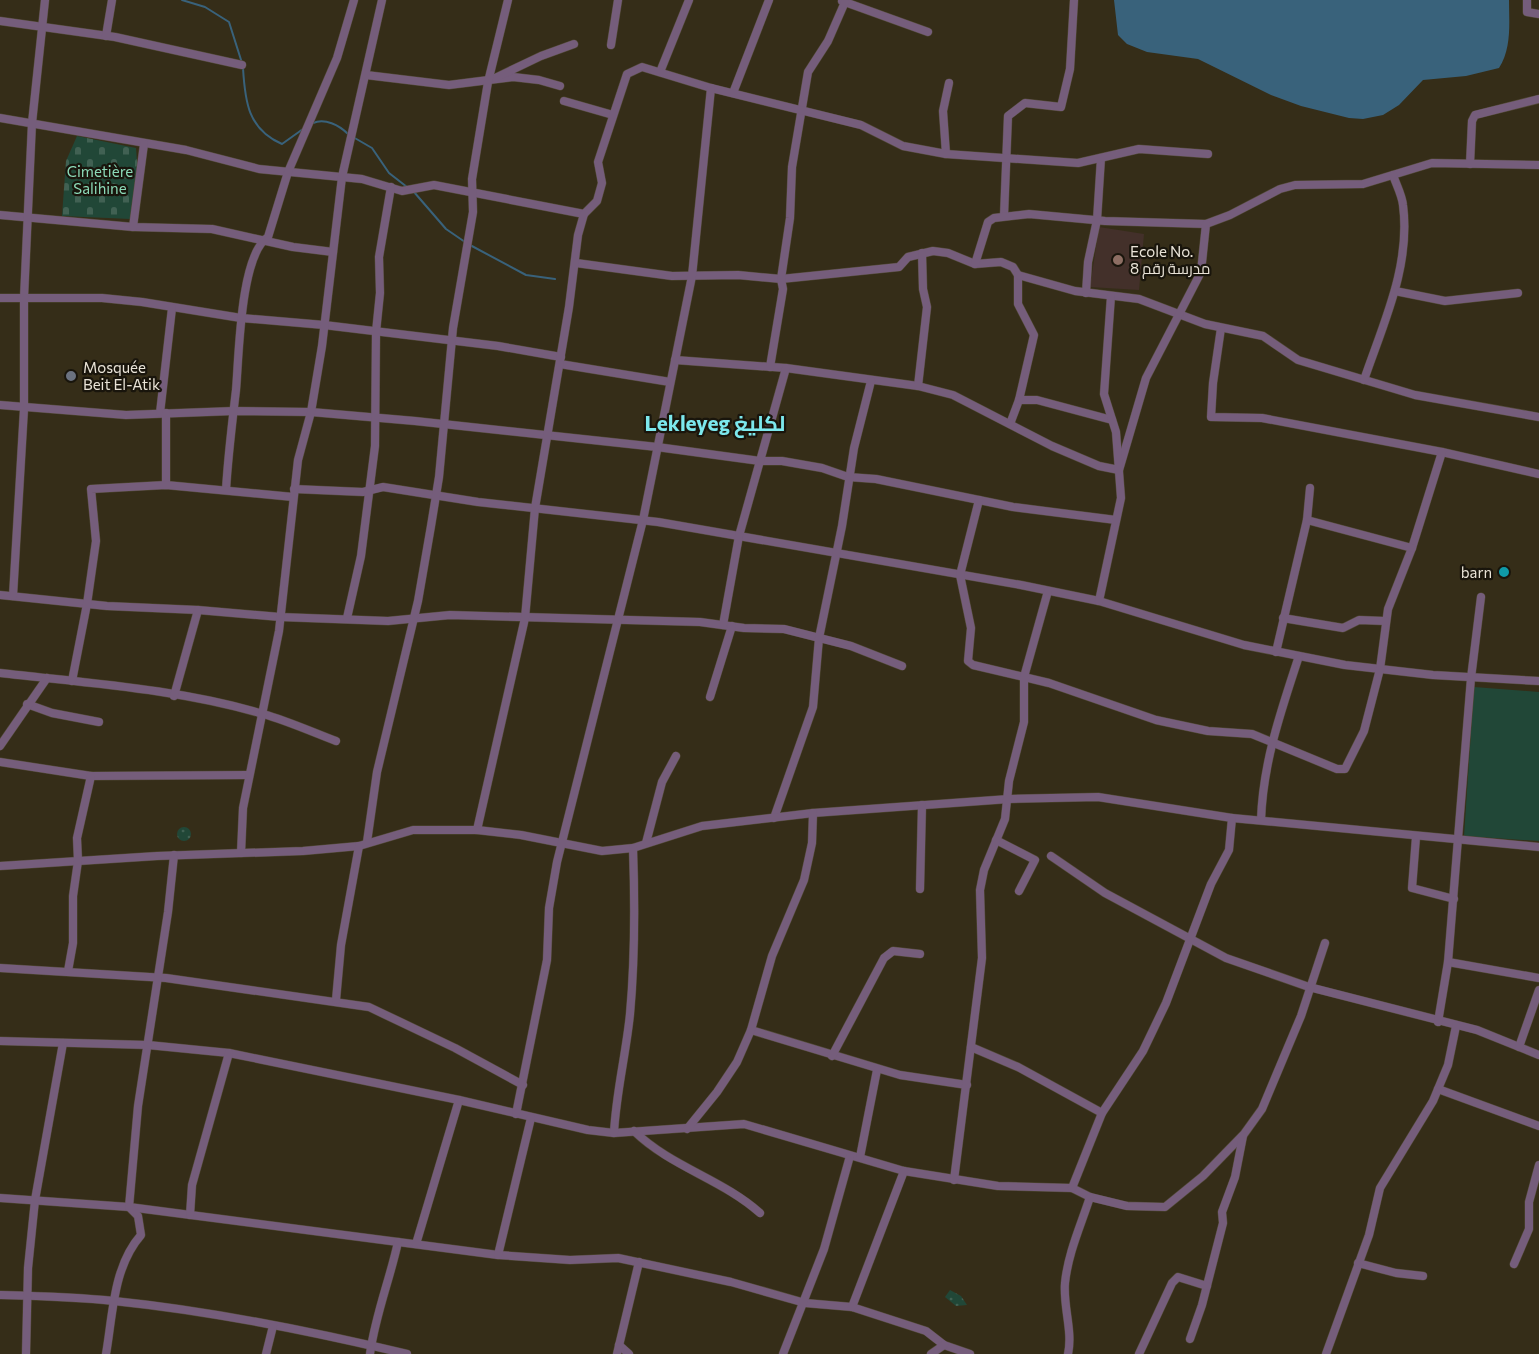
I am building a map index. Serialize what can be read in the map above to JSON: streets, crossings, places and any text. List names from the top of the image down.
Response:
{
  "districts": ["Lekleyeg لكليغ"],
  "parks": ["Cimetière Salihine"],
  "places": ["Ecole No. 8 مدرسة رقم", "Mosquée Beit El-Atik", "barn"]
}
